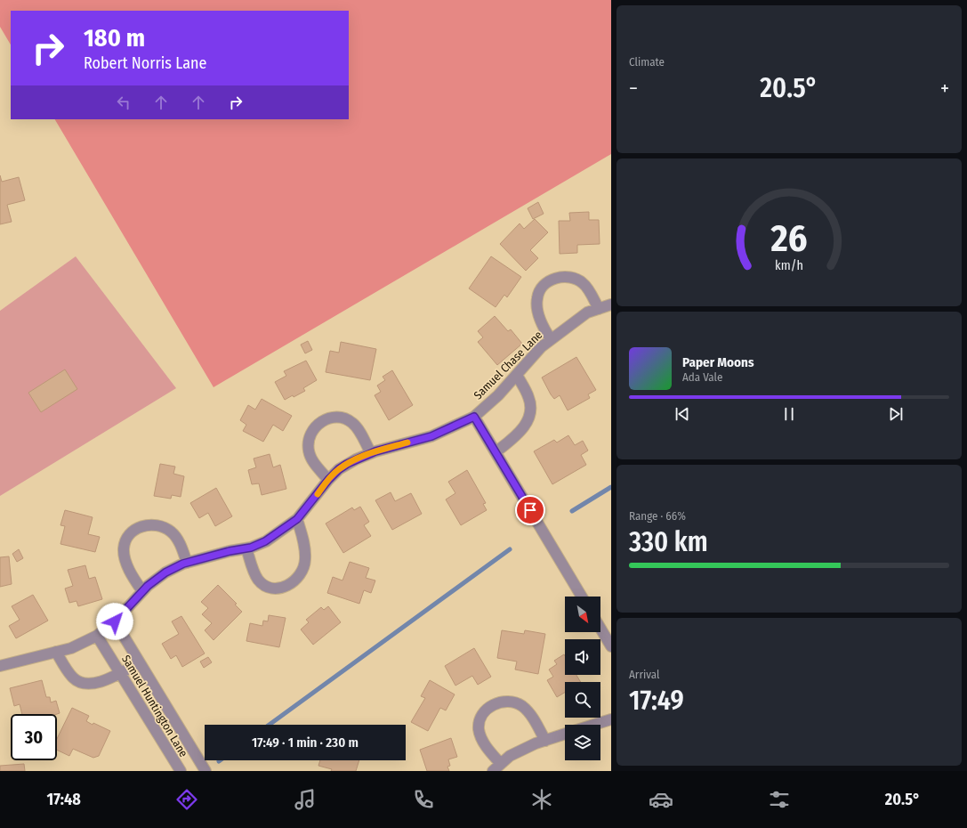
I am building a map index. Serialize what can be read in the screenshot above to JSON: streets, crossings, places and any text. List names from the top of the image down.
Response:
{
  "streets": {
    "street": ["Samuel Chase Lane", "Samuel Huntington Lane"]
  },
  "crossings": [
    ["Samuel Chase Lane", "Samuel Huntington Lane"]
  ],
  "north": "bottom right",
  "page": {
    "tile": [
      "Climate",
      ["Range · 66%", "330 km"],
      ["Arrival", "17:49"]
    ],
    "turn": ["180 m", "Robert Norris Lane"],
    "heat": ["−", "20.5°", "+"],
    "song": ["Paper Moons", "Ada Vale"],
    "limit": "30",
    "trip": "17:49 · 1 min · 230 m",
    "tabs": ["17:48", "20.5°"],
    "gauge": ["26", "km/h"]
  }
}
